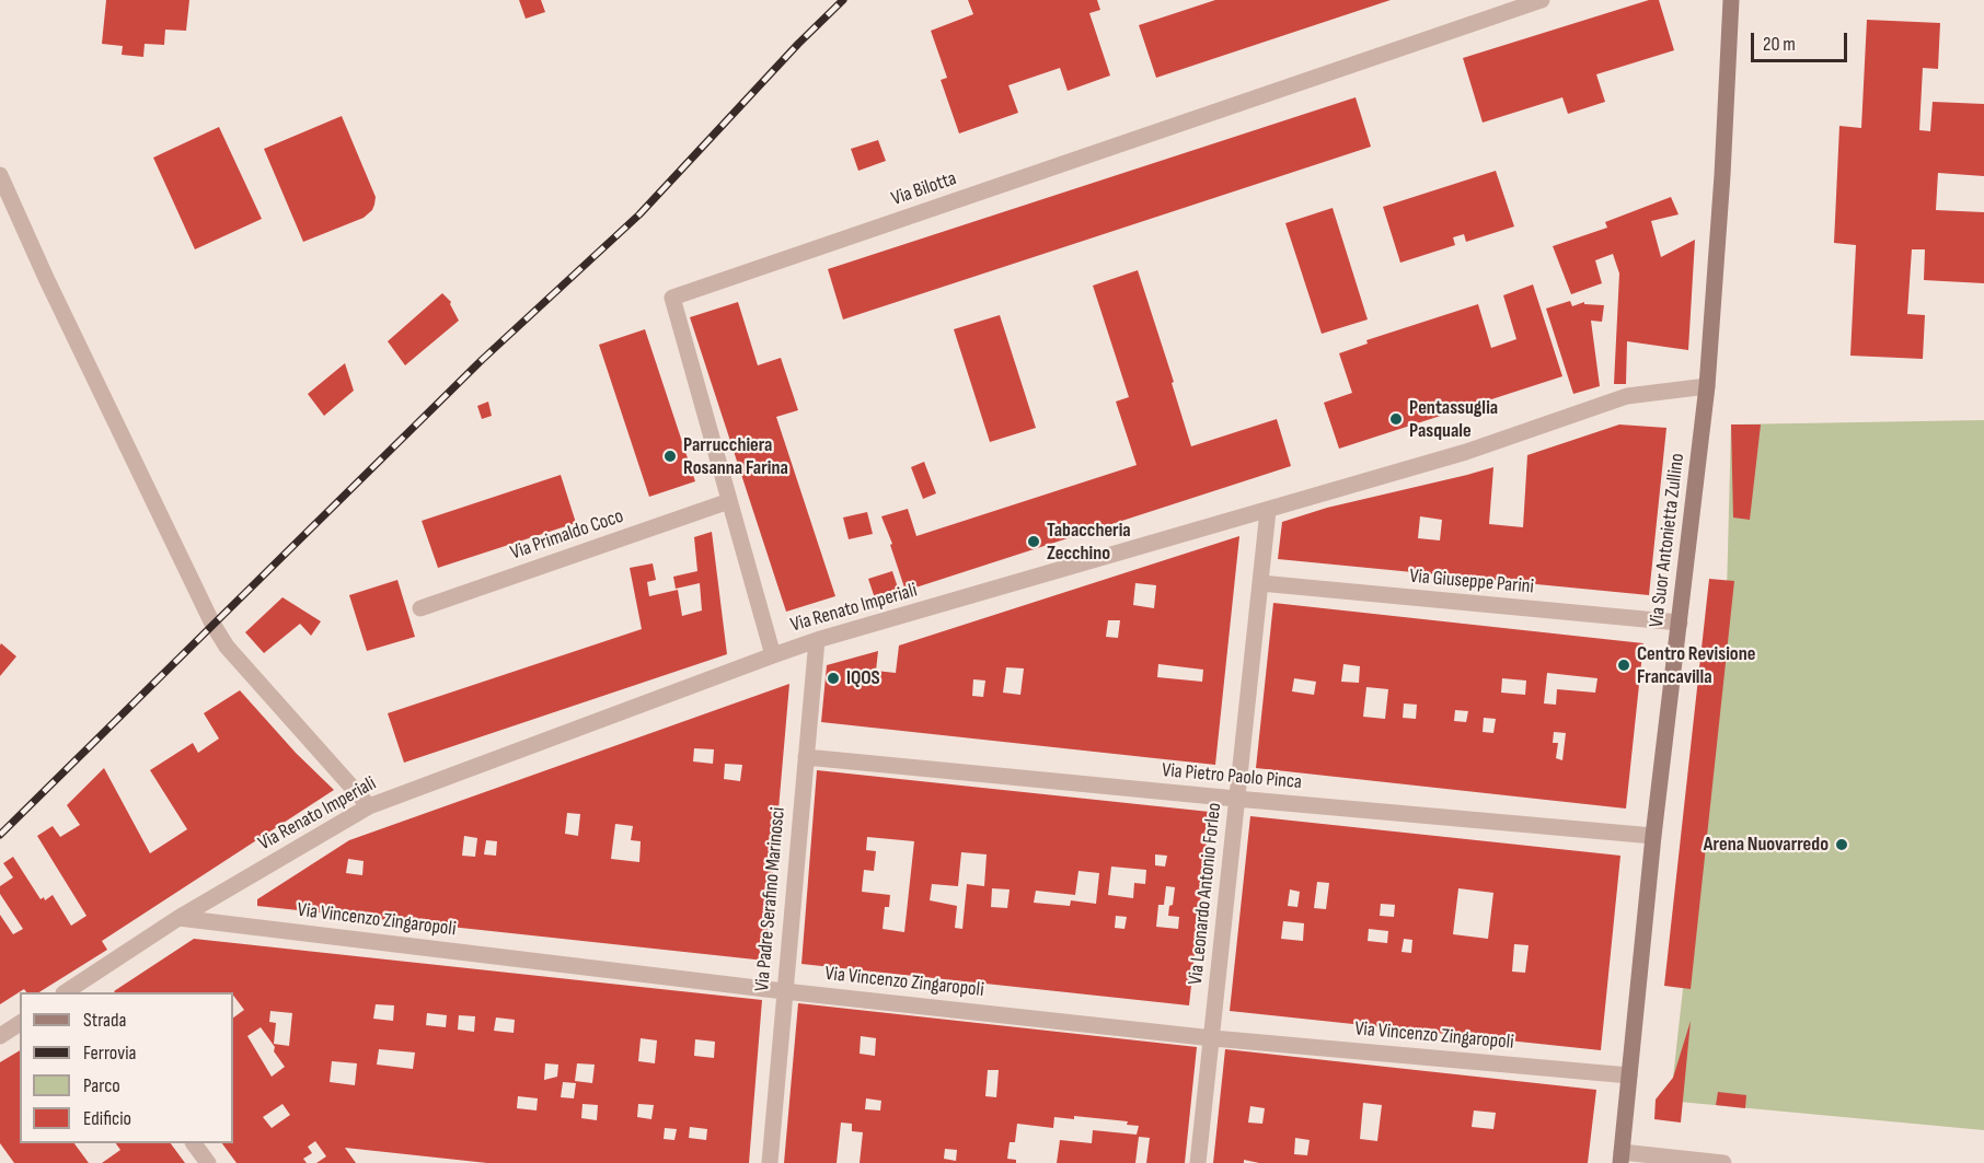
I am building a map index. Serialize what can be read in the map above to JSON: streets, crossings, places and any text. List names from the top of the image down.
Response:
{
  "streets": {
    "main road": ["Via Suor Antonietta Zullino"],
    "street": [
      "Via Bilotta",
      "Via Primaldo Coco",
      "Via Giuseppe Parini",
      "Via Renato Imperiali",
      "Via Pietro Paolo Pinca",
      "Via Leonardo Antonio Forleo",
      "Via Padre Serafino Marinosci",
      "Via Vincenzo Zingaropoli"
    ]
  },
  "crossings": [
    ["Via Bilotta", "Via Primaldo Coco"],
    ["Via Bilotta", "Via Renato Imperiali"],
    ["Via Suor Antonietta Zullino", "Via Giuseppe Parini"],
    ["Via Suor Antonietta Zullino", "Via Renato Imperiali"],
    ["Via Suor Antonietta Zullino", "Via Pietro Paolo Pinca"],
    ["Via Suor Antonietta Zullino", "Via Vincenzo Zingaropoli"],
    ["Via Giuseppe Parini", "Via Leonardo Antonio Forleo"],
    ["Via Renato Imperiali", "Via Leonardo Antonio Forleo"],
    ["Via Renato Imperiali", "Via Padre Serafino Marinosci"],
    ["Via Renato Imperiali", "Via Vincenzo Zingaropoli"],
    ["Via Pietro Paolo Pinca", "Via Leonardo Antonio Forleo"],
    ["Via Pietro Paolo Pinca", "Via Padre Serafino Marinosci"],
    ["Via Leonardo Antonio Forleo", "Via Vincenzo Zingaropoli"],
    ["Via Padre Serafino Marinosci", "Via Vincenzo Zingaropoli"]
  ],
  "places": [
    "Pentassuglia Pasquale",
    "Parrucchiera Rosanna Farina",
    "Tabaccheria Zecchino",
    "Centro Revisione Francavilla",
    "IQOS",
    "Arena Nuovarredo"
  ],
  "legend": [
    "Strada",
    "Ferrovia",
    "Parco",
    "Edificio"
  ],
  "scale_bar": "20 m"
}
